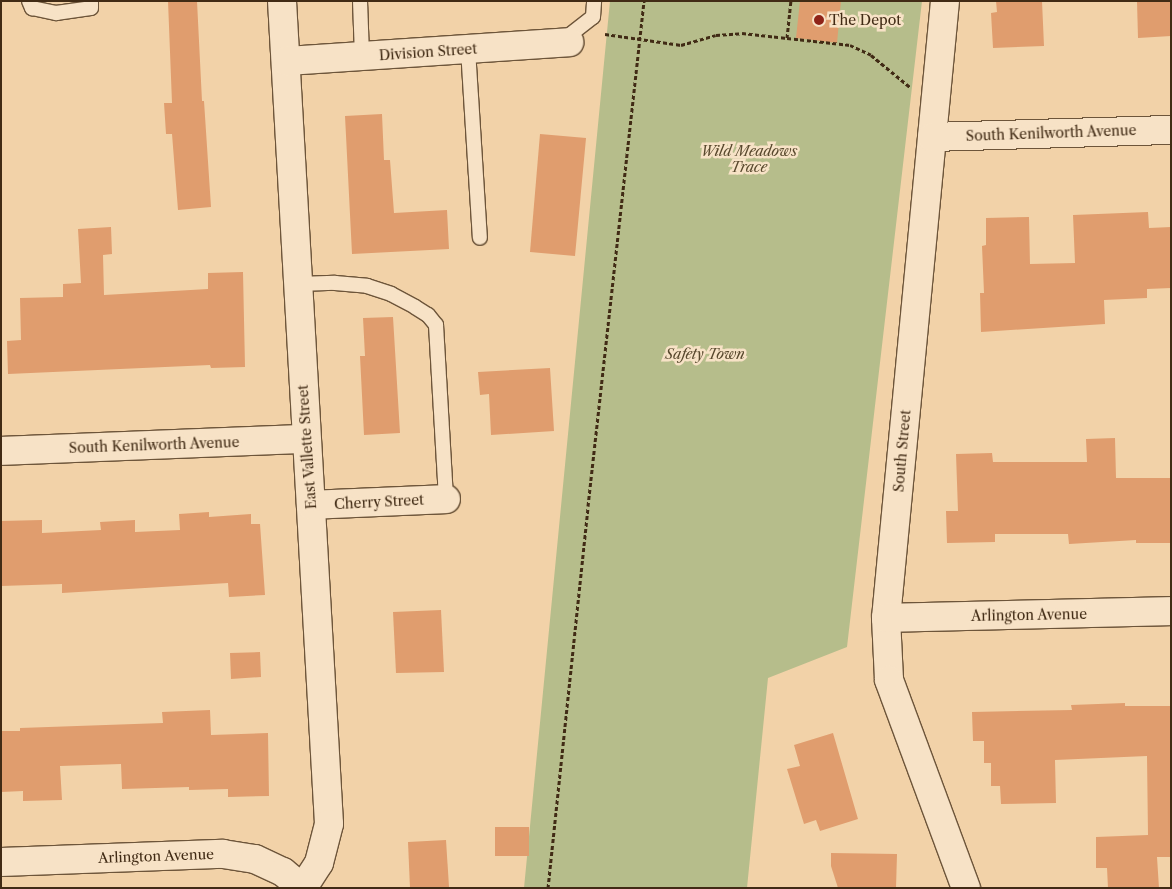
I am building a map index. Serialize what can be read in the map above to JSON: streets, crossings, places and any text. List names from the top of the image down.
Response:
{
  "streets": {
    "street": [
      "Division Street",
      "South Kenilworth Avenue",
      "East Vallette Street",
      "South Street",
      "Cherry Street",
      "Arlington Avenue"
    ]
  },
  "crossings": [
    ["Division Street", "East Vallette Street"],
    ["South Kenilworth Avenue", "East Vallette Street"],
    ["South Kenilworth Avenue", "South Street"],
    ["East Vallette Street", "Cherry Street"],
    ["East Vallette Street", "Arlington Avenue"],
    ["South Street", "Arlington Avenue"]
  ],
  "parks": ["Wild Meadows Trace", "Safety Town"],
  "places": ["The Depot"]
}
